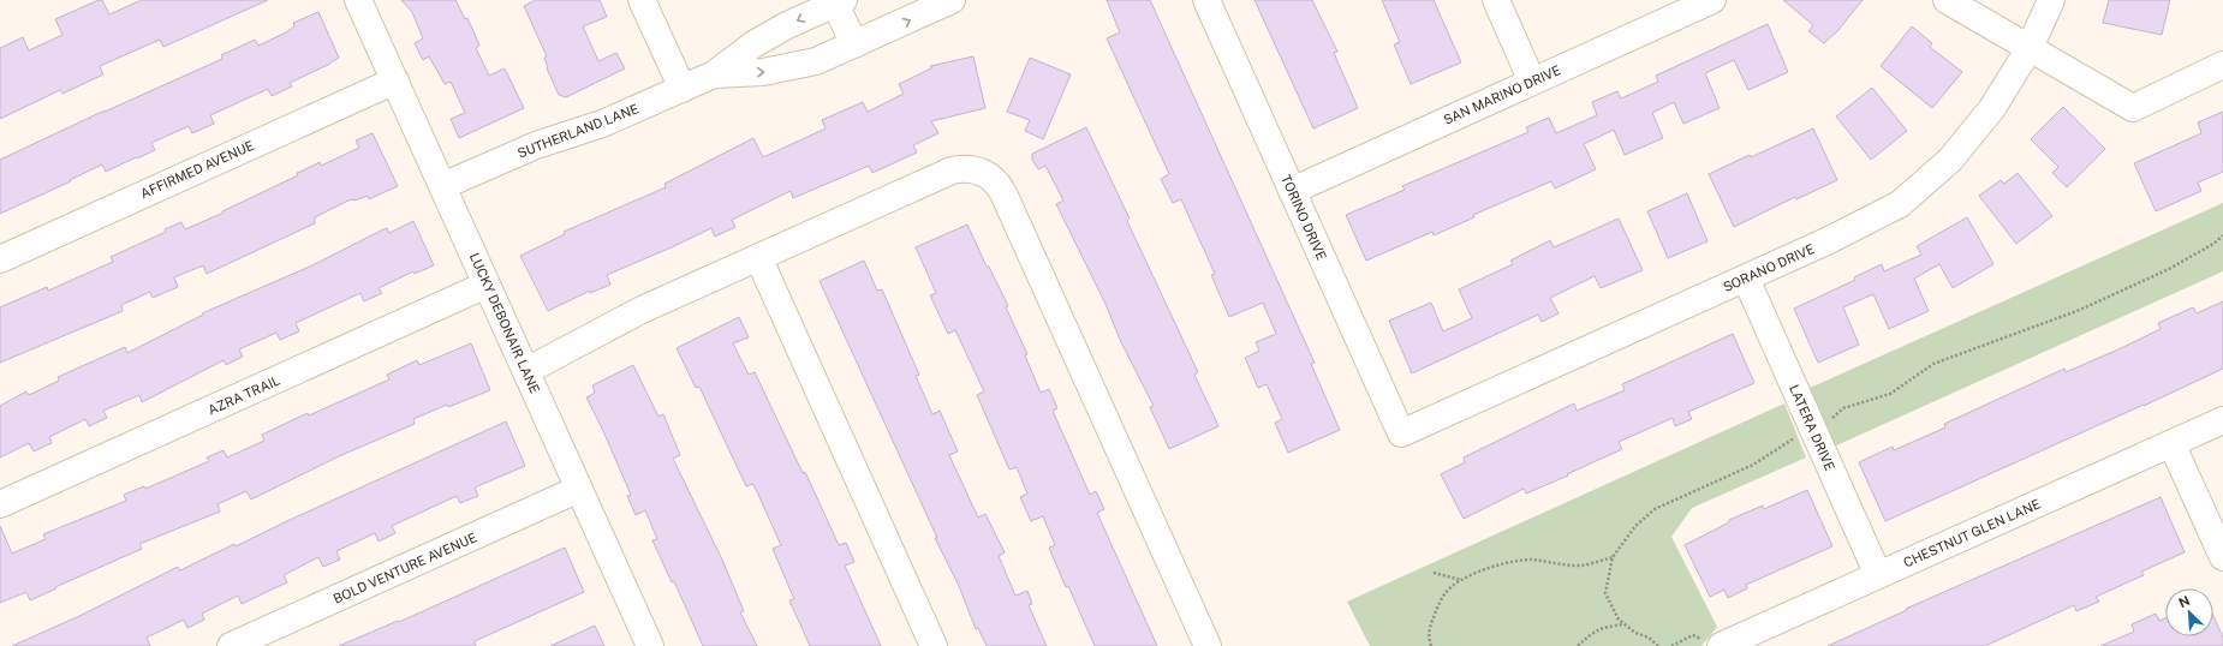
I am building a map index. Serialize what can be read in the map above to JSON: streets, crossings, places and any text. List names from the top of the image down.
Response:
{
  "streets": {
    "street": [
      "SAN MARINO DRIVE",
      "SUTHERLAND LANE",
      "AFFIRMED AVENUE",
      "TORINO DRIVE",
      "SORANO DRIVE",
      "LUCKY DEBONAIR LANE",
      "AZRA TRAIL",
      "LATERA DRIVE",
      "CHESTNUT GLEN LANE",
      "BOLD VENTURE AVENUE"
    ]
  },
  "crossings": [
    ["SAN MARINO DRIVE", "TORINO DRIVE"],
    ["SUTHERLAND LANE", "LUCKY DEBONAIR LANE"],
    ["AFFIRMED AVENUE", "LUCKY DEBONAIR LANE"],
    ["TORINO DRIVE", "SORANO DRIVE"],
    ["SORANO DRIVE", "LATERA DRIVE"],
    ["LUCKY DEBONAIR LANE", "AZRA TRAIL"],
    ["LUCKY DEBONAIR LANE", "BOLD VENTURE AVENUE"],
    ["LATERA DRIVE", "CHESTNUT GLEN LANE"]
  ],
  "north": "top left"
}
